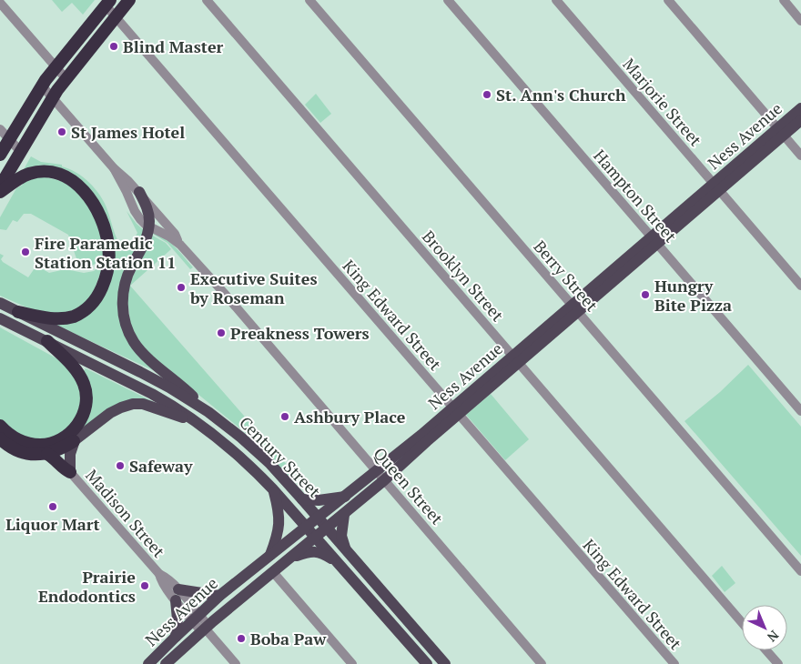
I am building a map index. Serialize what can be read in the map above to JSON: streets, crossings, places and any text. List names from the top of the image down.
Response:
{
  "streets": {
    "main road": ["Ness Avenue", "Century Street"],
    "street": [
      "Marjorie Street",
      "Hampton Street",
      "Brooklyn Street",
      "Berry Street",
      "King Edward Street",
      "Queen Street",
      "Madison Street"
    ]
  },
  "crossings": [
    ["Marjorie Street", "Ness Avenue"],
    ["Ness Avenue", "Hampton Street"],
    ["Ness Avenue", "Brooklyn Street"],
    ["Ness Avenue", "Berry Street"],
    ["Ness Avenue", "King Edward Street"],
    ["Ness Avenue", "Century Street"],
    ["Ness Avenue", "Queen Street"],
    ["Ness Avenue", "Madison Street"]
  ],
  "places": [
    "Blind Master",
    "St. Ann's Church",
    "St James Hotel",
    "Fire Paramedic Station Station 11",
    "Executive Suites by Roseman",
    "Hungry Bite Pizza",
    "Preakness Towers",
    "Ashbury Place",
    "Safeway",
    "Liquor Mart",
    "Prairie Endodontics",
    "Boba Paw"
  ],
  "north": "bottom right"
}
